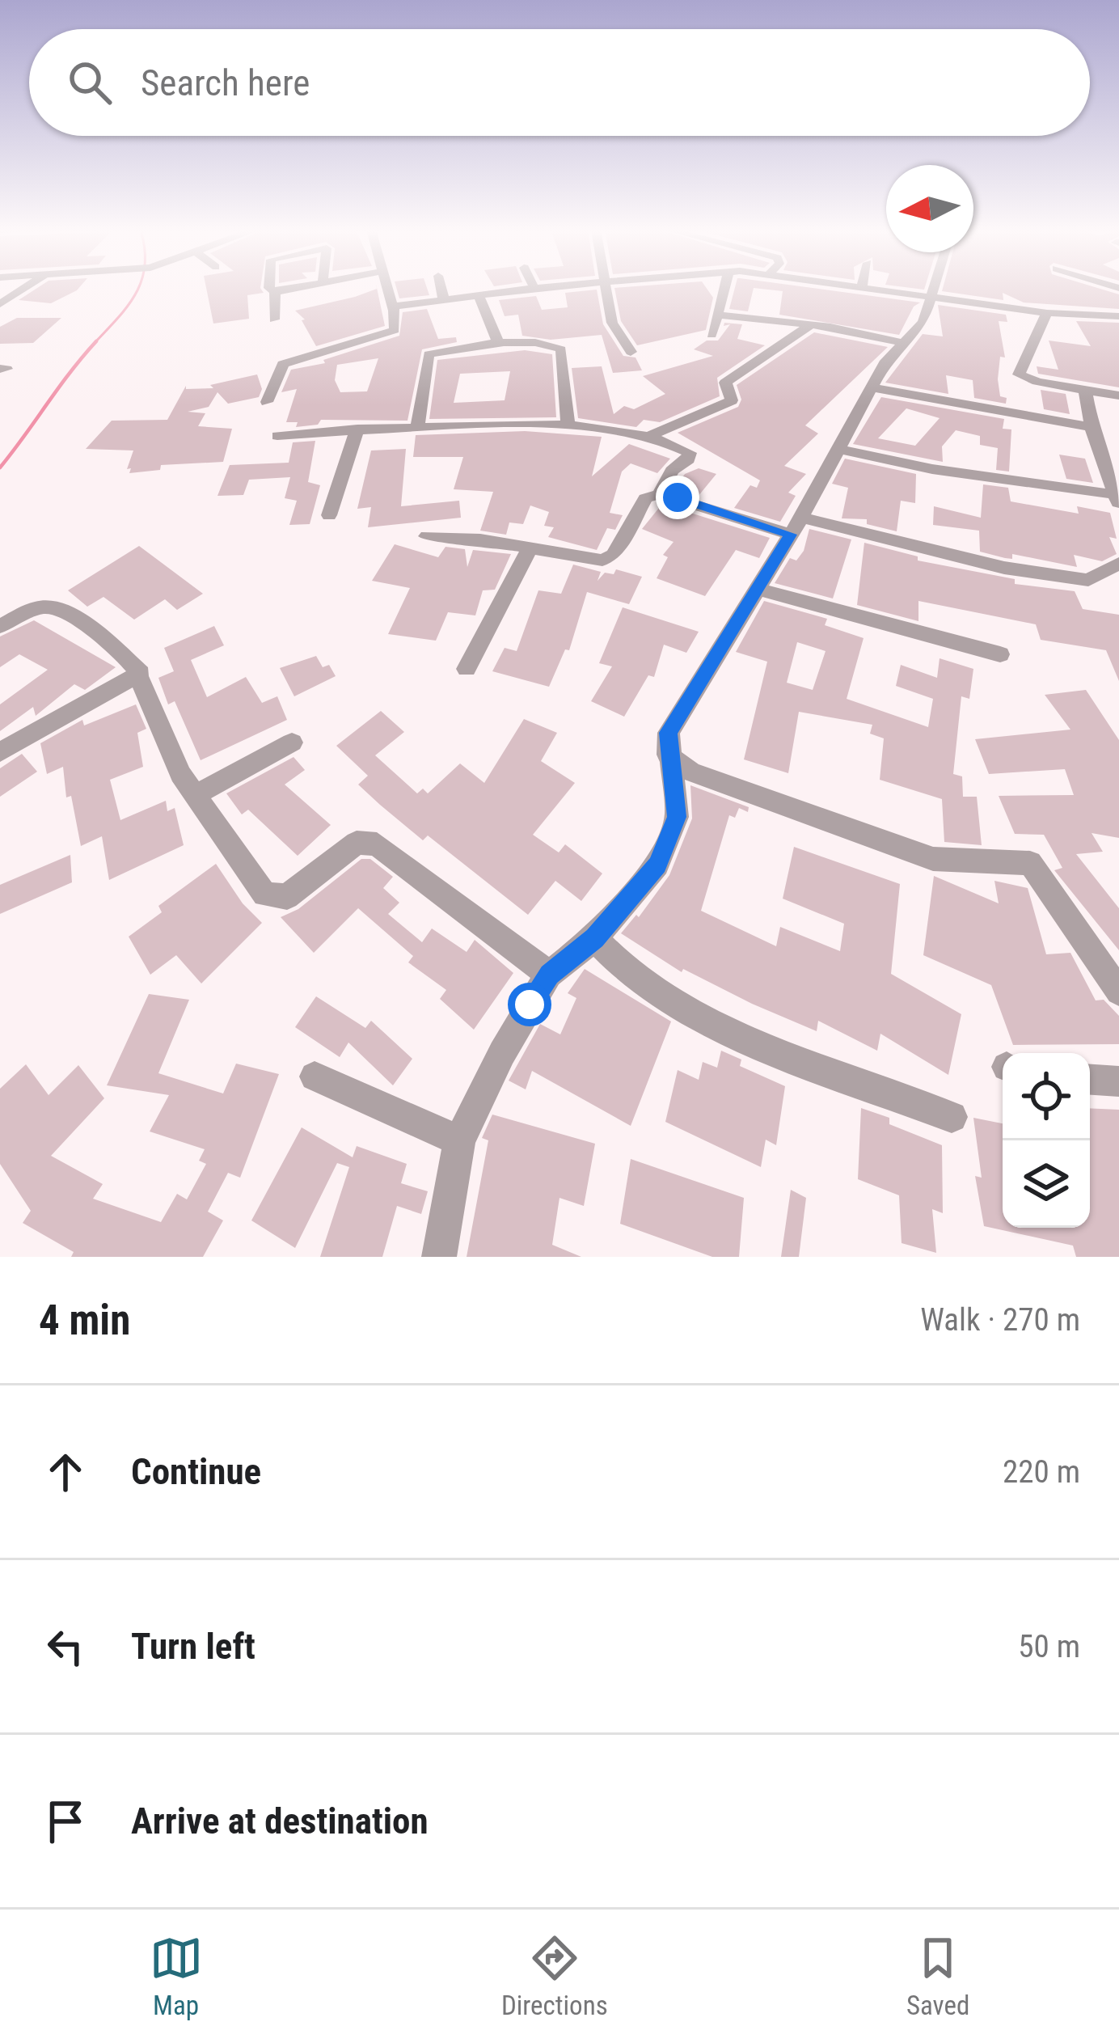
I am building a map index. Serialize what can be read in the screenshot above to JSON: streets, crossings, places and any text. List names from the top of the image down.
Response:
{
  "north": "left",
  "page": {
    "search": "Search here",
    "heading": ["4 min", "Walk · 270 m"],
    "list": [
      ["Continue", "220 m"],
      ["Turn left", "50 m"],
      "Arrive at destination"
    ],
    "nav": ["Map", "Directions", "Saved"]
  }
}
